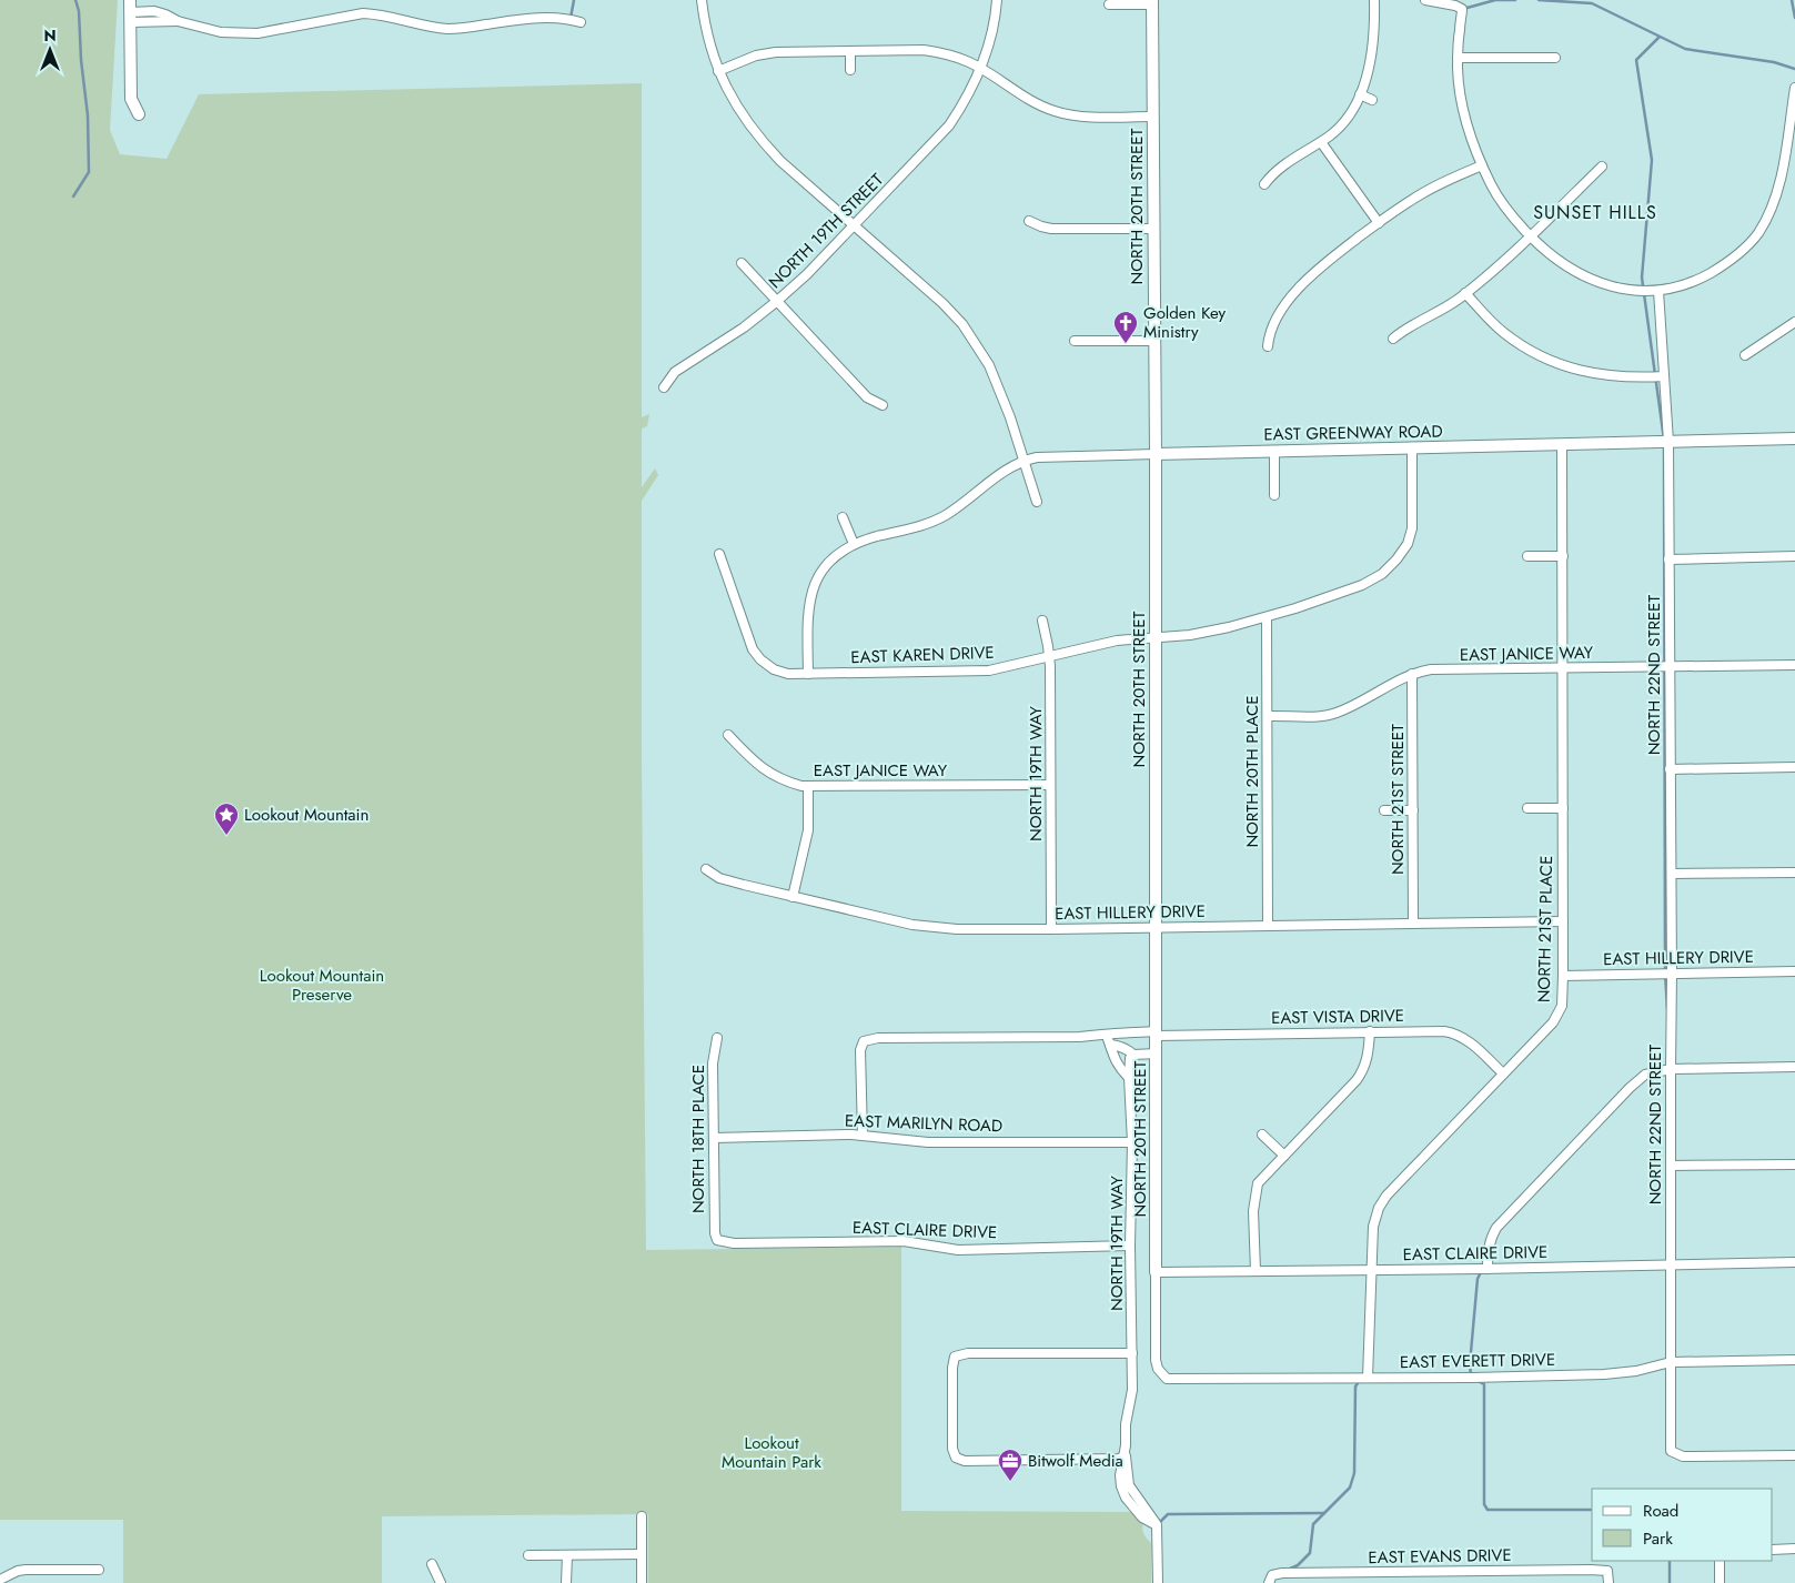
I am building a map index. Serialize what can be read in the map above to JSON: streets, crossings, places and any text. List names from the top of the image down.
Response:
{
  "streets": {
    "street": [
      "NORTH 20TH STREET",
      "NORTH 19TH STREET",
      "EAST GREENWAY ROAD",
      "EAST JANICE WAY",
      "EAST KAREN DRIVE",
      "NORTH 22ND STREET",
      "NORTH 20TH PLACE",
      "NORTH 19TH WAY",
      "NORTH 21ST STREET",
      "EAST HILLERY DRIVE",
      "NORTH 21ST PLACE",
      "EAST VISTA DRIVE",
      "EAST MARILYN ROAD",
      "NORTH 18TH PLACE",
      "EAST CLAIRE DRIVE",
      "EAST EVERETT DRIVE",
      "EAST EVANS DRIVE"
    ]
  },
  "crossings": [
    ["NORTH 20TH STREET", "EAST GREENWAY ROAD"],
    ["NORTH 20TH STREET", "EAST KAREN DRIVE"],
    ["NORTH 20TH STREET", "EAST HILLERY DRIVE"],
    ["NORTH 20TH STREET", "EAST VISTA DRIVE"],
    ["NORTH 20TH STREET", "EAST CLAIRE DRIVE"],
    ["NORTH 20TH STREET", "EAST EVERETT DRIVE"],
    ["EAST GREENWAY ROAD", "EAST KAREN DRIVE"],
    ["EAST GREENWAY ROAD", "NORTH 22ND STREET"],
    ["EAST GREENWAY ROAD", "NORTH 21ST PLACE"],
    ["EAST JANICE WAY", "NORTH 22ND STREET"],
    ["EAST JANICE WAY", "NORTH 20TH PLACE"],
    ["EAST JANICE WAY", "NORTH 19TH WAY"],
    ["EAST JANICE WAY", "NORTH 21ST STREET"],
    ["EAST JANICE WAY", "NORTH 21ST PLACE"],
    ["EAST KAREN DRIVE", "NORTH 20TH PLACE"],
    ["EAST KAREN DRIVE", "NORTH 19TH WAY"],
    ["NORTH 22ND STREET", "EAST HILLERY DRIVE"],
    ["NORTH 22ND STREET", "EAST CLAIRE DRIVE"],
    ["NORTH 22ND STREET", "EAST EVERETT DRIVE"],
    ["NORTH 20TH PLACE", "EAST HILLERY DRIVE"],
    ["NORTH 19TH WAY", "EAST HILLERY DRIVE"],
    ["NORTH 19TH WAY", "EAST MARILYN ROAD"],
    ["NORTH 19TH WAY", "EAST CLAIRE DRIVE"],
    ["NORTH 21ST STREET", "EAST HILLERY DRIVE"],
    ["EAST HILLERY DRIVE", "NORTH 21ST PLACE"],
    ["NORTH 21ST PLACE", "EAST VISTA DRIVE"],
    ["NORTH 21ST PLACE", "EAST CLAIRE DRIVE"],
    ["NORTH 21ST PLACE", "EAST EVERETT DRIVE"],
    ["EAST VISTA DRIVE", "EAST MARILYN ROAD"],
    ["EAST MARILYN ROAD", "NORTH 18TH PLACE"],
    ["NORTH 18TH PLACE", "EAST CLAIRE DRIVE"]
  ],
  "districts": ["SUNSET HILLS"],
  "parks": ["Lookout Mountain Preserve", "Lookout Mountain Park"],
  "places": {
    "church": ["Golden Key Ministry"],
    "place": ["Lookout Mountain"],
    "office": ["Bitwolf Media"]
  },
  "legend": ["Road", "Park"],
  "north": "top"
}
